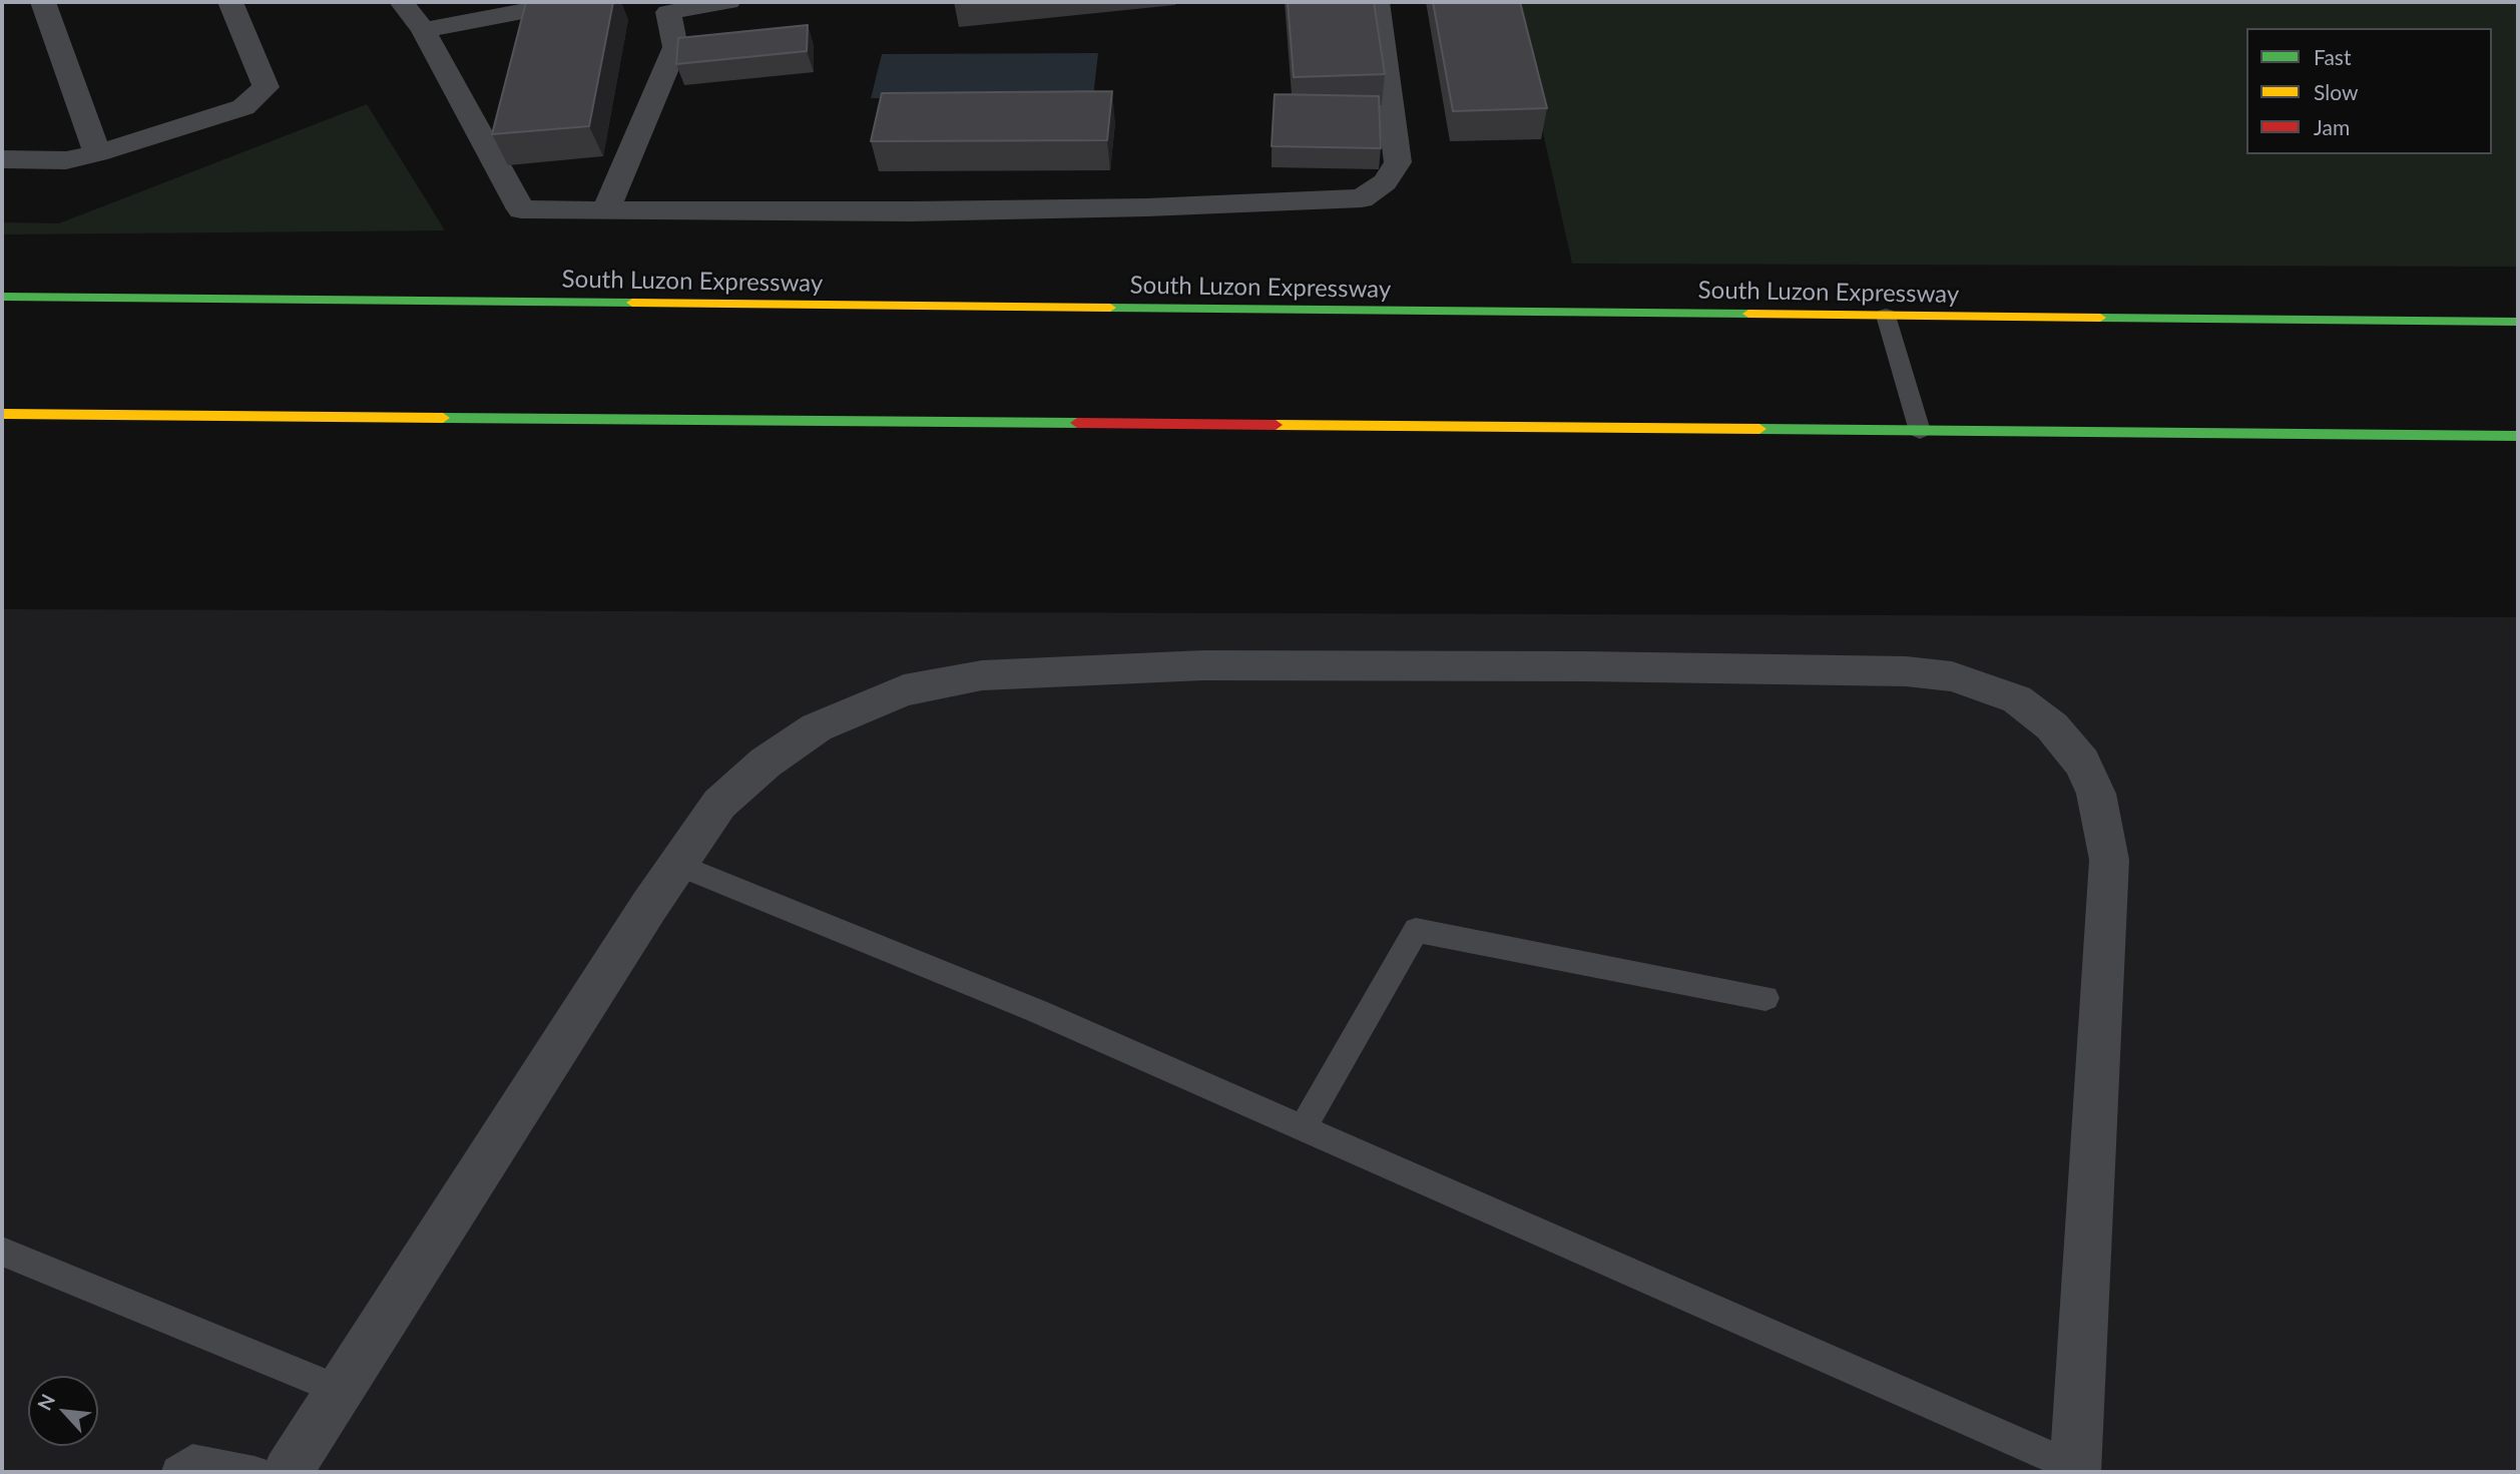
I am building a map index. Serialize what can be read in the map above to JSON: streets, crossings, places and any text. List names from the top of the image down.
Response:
{
  "streets": {
    "highway": ["South Luzon Expressway"]
  },
  "legend": ["Fast", "Slow", "Jam"],
  "north": "top left"
}
